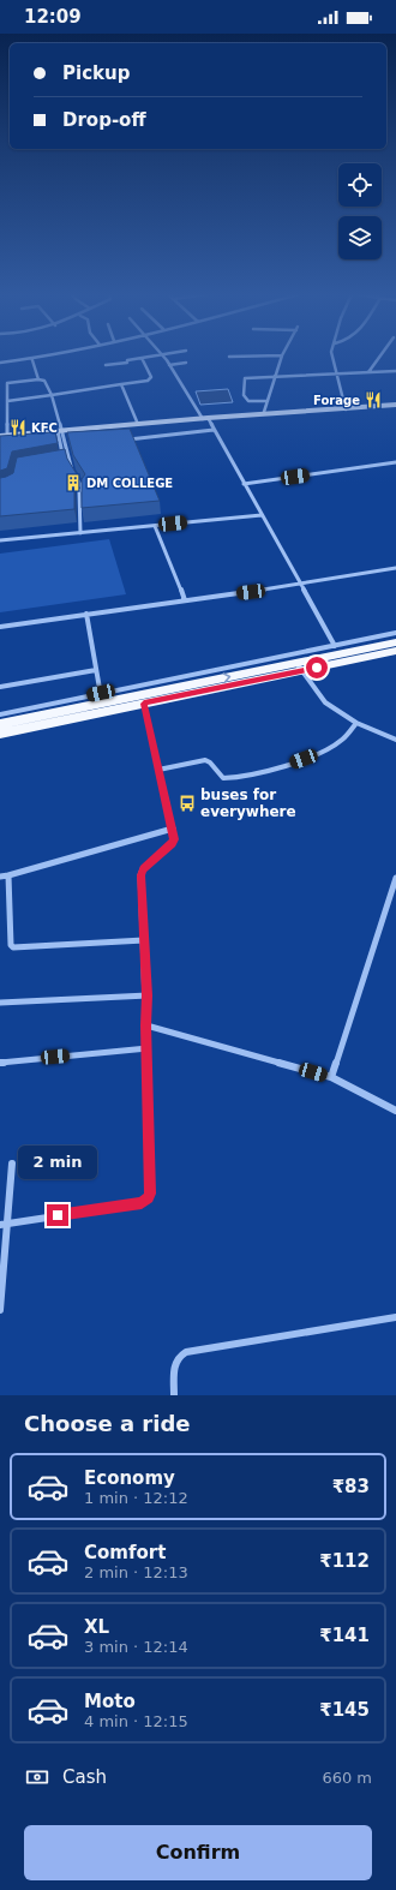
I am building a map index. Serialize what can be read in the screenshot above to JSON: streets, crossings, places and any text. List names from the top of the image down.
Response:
{
  "places": {
    "restaurant": ["Forage", "KFC"],
    "building": ["DM COLLEGE"],
    "bus stop": ["buses for everywhere"]
  },
  "page": {
    "status": "12:09",
    "banner": ["Pickup", "Drop-off"],
    "bubble": "2 min",
    "heading": "Choose a ride",
    "list": [
      {
        "name": "Economy",
        "note": "1 min · 12:12",
        "value": "₹83"
      },
      {
        "name": "Comfort",
        "note": "2 min · 12:13",
        "value": "₹112"
      },
      {
        "name": "XL",
        "note": "3 min · 12:14",
        "value": "₹141"
      },
      {
        "name": "Moto",
        "note": "4 min · 12:15",
        "value": "₹145"
      }
    ],
    "pay": ["Cash", "660 m"],
    "buttons": "Confirm"
  }
}
